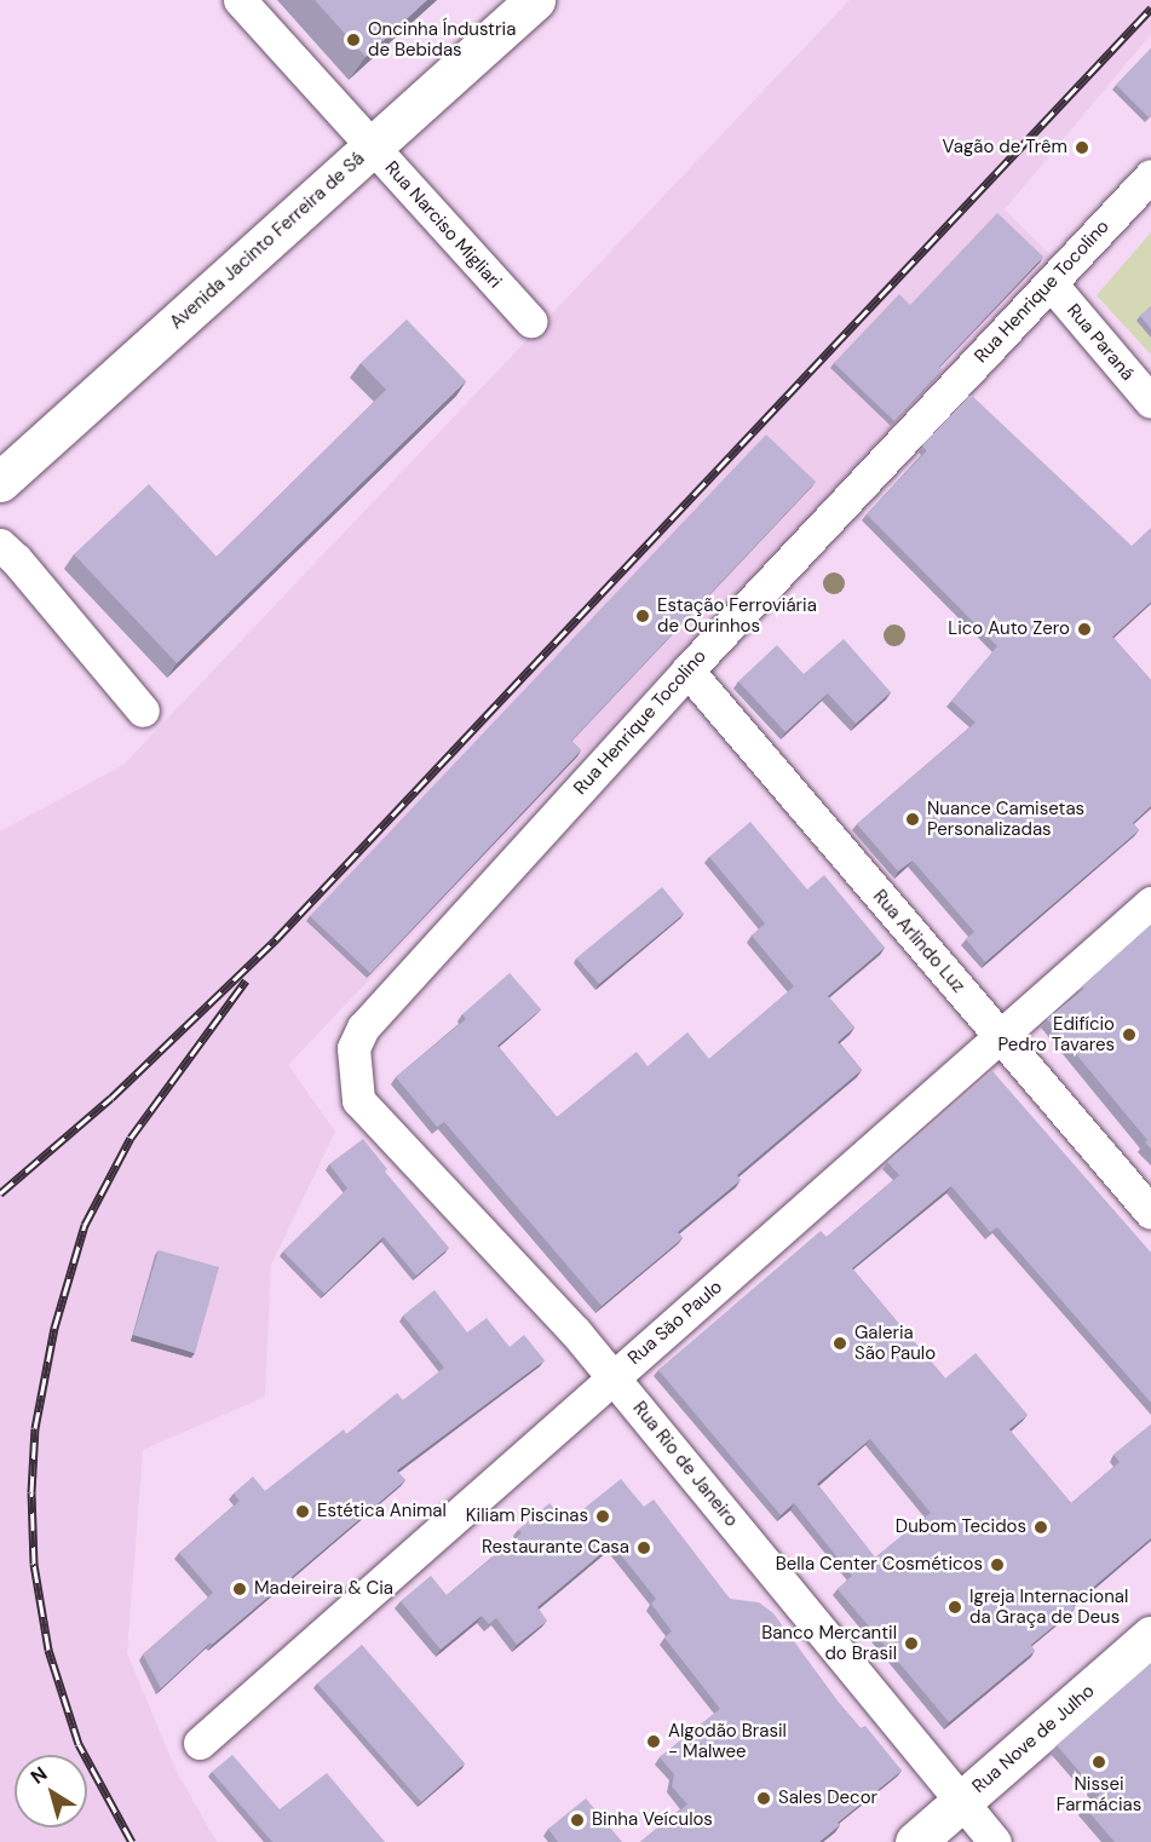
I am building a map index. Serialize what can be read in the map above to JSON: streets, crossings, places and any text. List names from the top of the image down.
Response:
{
  "streets": {
    "street": [
      "Rua Narciso Migliari",
      "Avenida Jacinto Ferreira de Sá",
      "Rua Henrique Tocolino",
      "Rua Paraná",
      "Rua Arlindo Luz",
      "Rua São Paulo",
      "Rua Rio de Janeiro",
      "Rua Nove de Julho"
    ]
  },
  "crossings": [
    ["Rua Narciso Migliari", "Avenida Jacinto Ferreira de Sá"],
    ["Rua Henrique Tocolino", "Rua Paraná"],
    ["Rua Henrique Tocolino", "Rua Arlindo Luz"],
    ["Rua Henrique Tocolino", "Rua Rio de Janeiro"],
    ["Rua Arlindo Luz", "Rua São Paulo"],
    ["Rua São Paulo", "Rua Rio de Janeiro"],
    ["Rua Rio de Janeiro", "Rua Nove de Julho"]
  ],
  "places": [
    "Oncinha Índustria de Bebidas",
    "Vagão de Trêm",
    "Estação Ferroviária de Ourinhos",
    "Lico Auto Zero",
    "Nuance Camisetas Personalizadas",
    "Edifício Pedro Tavares",
    "Galeria São Paulo",
    "Estética Animal",
    "Kiliam Piscinas",
    "Dubom Tecidos",
    "Restaurante Casa",
    "Bella Center Cosméticos",
    "Madeireira & Cia",
    "Igreja Internacional da Graça de Deus",
    "Banco Mercantil do Brasil",
    "Algodão Brasil - Malwee",
    "Nissei Farmácias",
    "Sales Decor",
    "Binha Veículos"
  ],
  "north": "top left"
}
